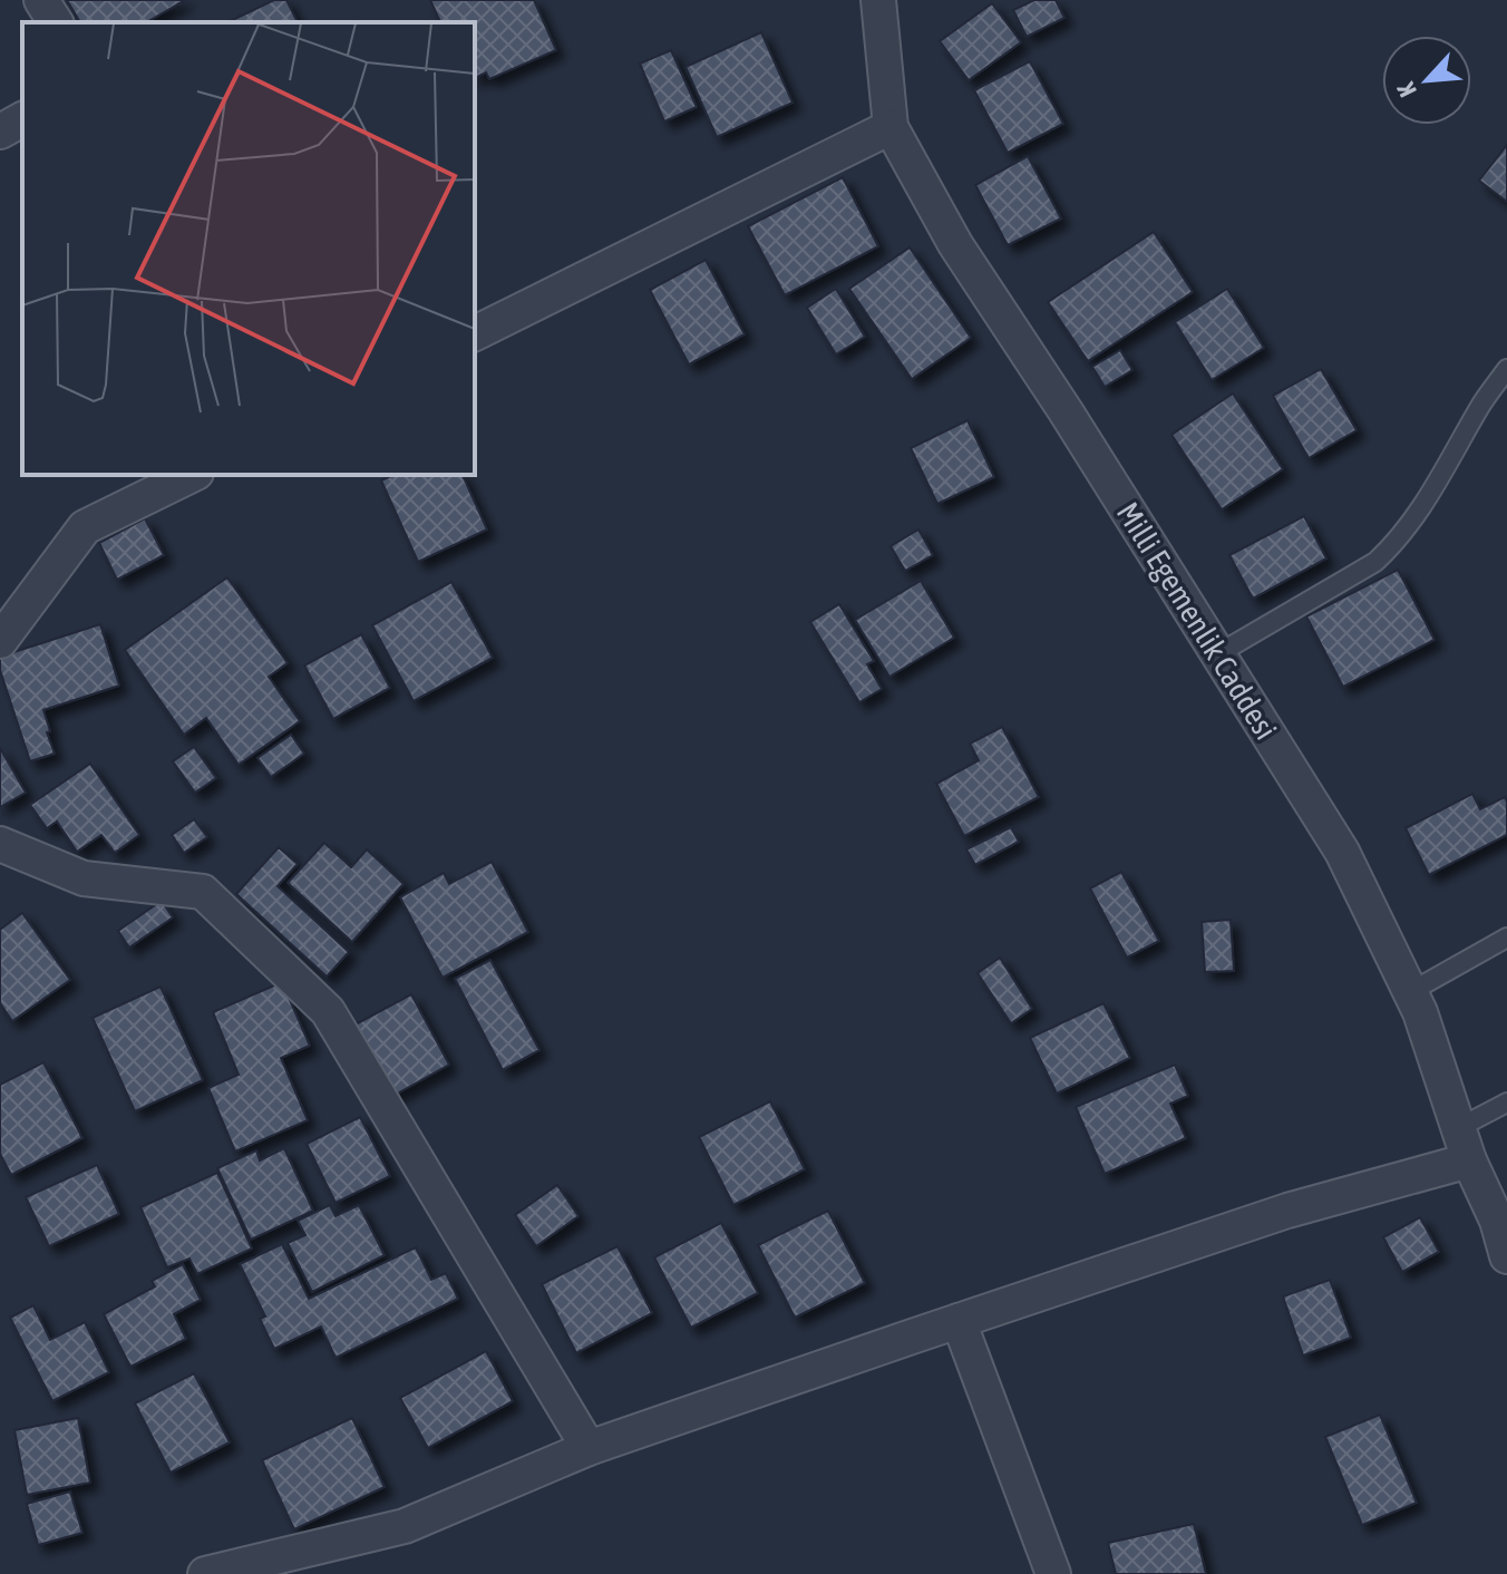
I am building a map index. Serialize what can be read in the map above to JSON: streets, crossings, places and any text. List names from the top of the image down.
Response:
{
  "streets": {
    "street": ["Milli Egemenlik Caddesi"]
  },
  "north": "bottom left"
}
